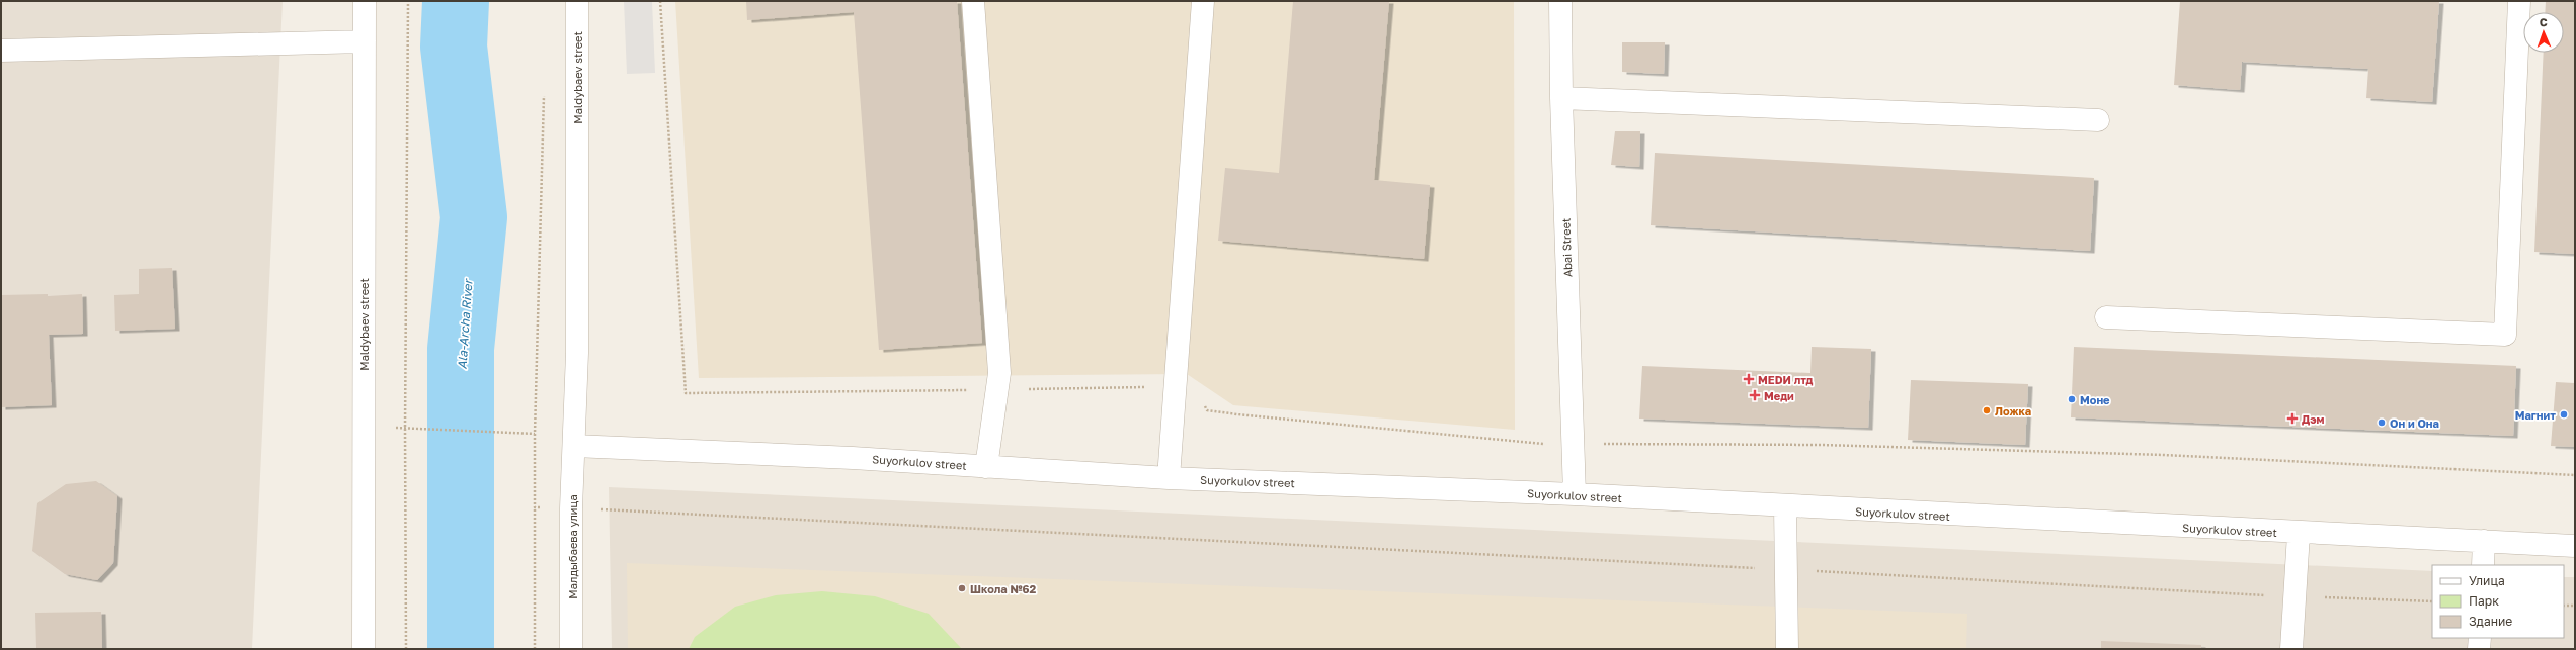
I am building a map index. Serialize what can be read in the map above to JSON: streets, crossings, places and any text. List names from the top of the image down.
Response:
{
  "streets": {
    "street": [
      "Maldybaev street",
      "Abai Street",
      "Suyorkulov street",
      "Малдыбаева улица"
    ]
  },
  "crossings": [
    ["Maldybaev street", "Suyorkulov street"],
    ["Maldybaev street", "Малдыбаева улица"],
    ["Abai Street", "Suyorkulov street"],
    ["Suyorkulov street", "Малдыбаева улица"]
  ],
  "water": ["Ala-Archa River"],
  "places": {
    "health": ["МЕDИ лтд", "Меди", "Дэм"],
    "other": [
      "Моне",
      "Ложка",
      "Магнит",
      "Он и Она",
      "Школа №62"
    ]
  },
  "legend": ["Улица", "Парк", "Здание"],
  "north": "top"
}
